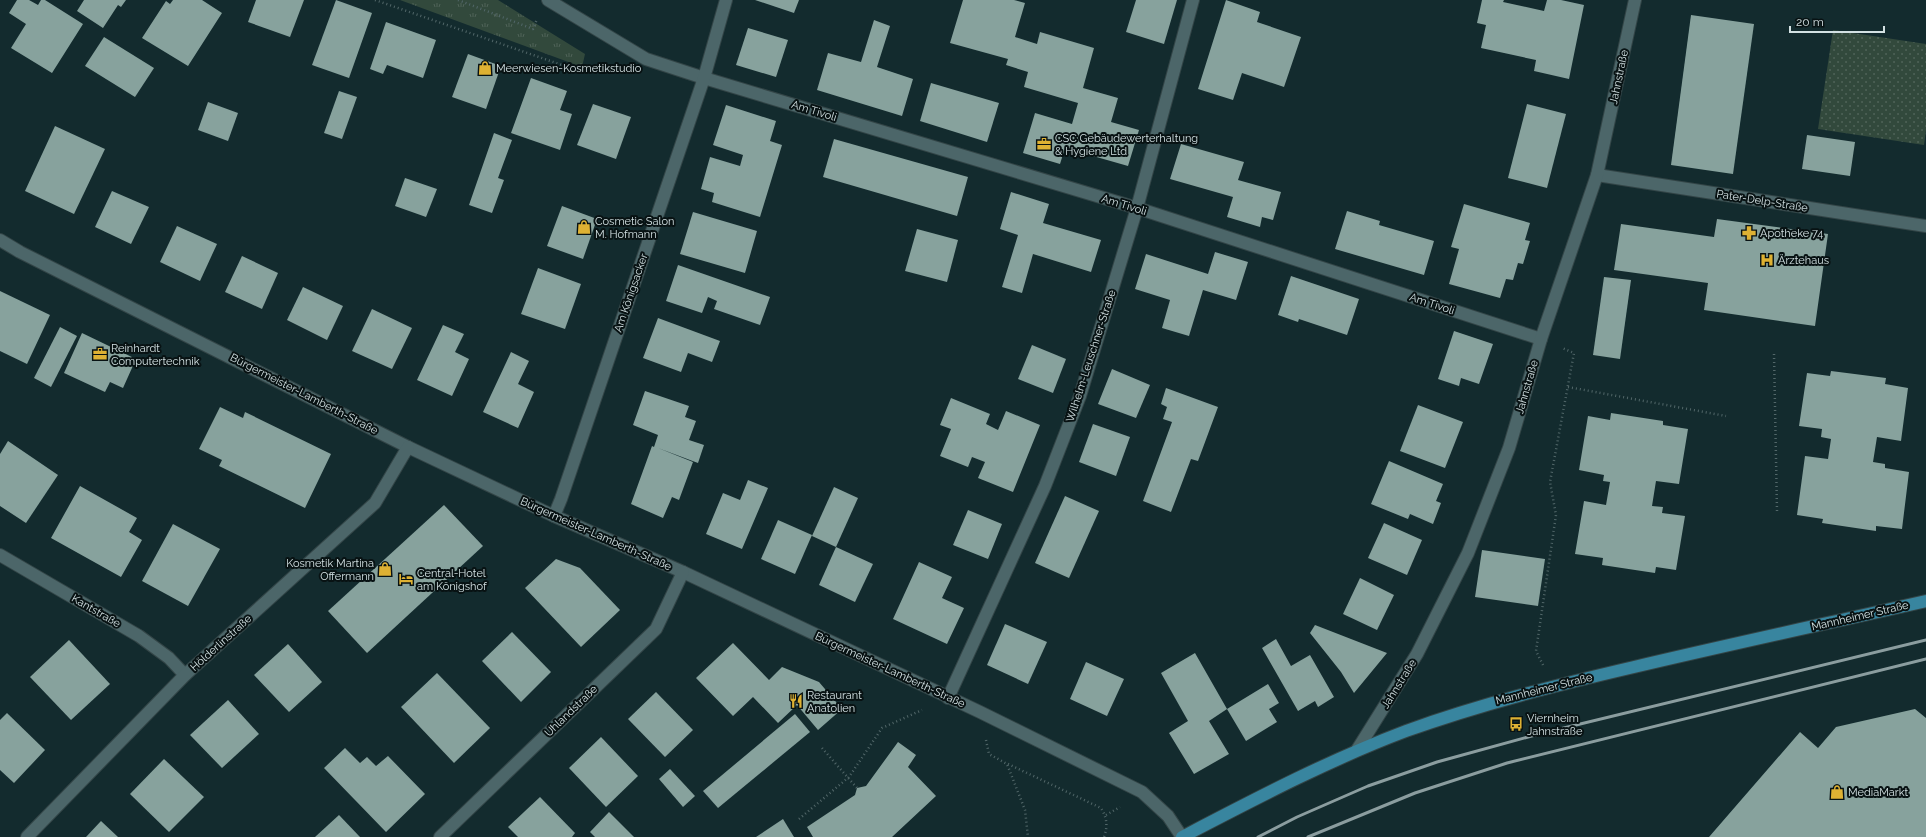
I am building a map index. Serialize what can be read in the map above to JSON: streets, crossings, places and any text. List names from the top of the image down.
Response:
{
  "streets": {
    "main road": ["Mannheimer Straße"],
    "street": [
      "Jahnstraße",
      "Am Tivoli",
      "Pater-Delp-Straße",
      "Am Königsacker",
      "Wilhelm-Leuschner-Straße",
      "Bürgermeister-Lamberth-Straße",
      "Kantstraße",
      "Hölderlinstraße",
      "Uhlandstraße"
    ]
  },
  "crossings": [
    ["Jahnstraße", "Am Tivoli"],
    ["Jahnstraße", "Pater-Delp-Straße"],
    ["Jahnstraße", "Mannheimer Straße"],
    ["Am Tivoli", "Am Königsacker"],
    ["Am Tivoli", "Wilhelm-Leuschner-Straße"],
    ["Am Königsacker", "Bürgermeister-Lamberth-Straße"],
    ["Wilhelm-Leuschner-Straße", "Bürgermeister-Lamberth-Straße"],
    ["Bürgermeister-Lamberth-Straße", "Mannheimer Straße"],
    ["Bürgermeister-Lamberth-Straße", "Hölderlinstraße"],
    ["Bürgermeister-Lamberth-Straße", "Uhlandstraße"],
    ["Kantstraße", "Hölderlinstraße"]
  ],
  "places": {
    "shop": [
      "Meerwiesen-Kosmetikstudio",
      "Cosmetic Salon M. Hofmann",
      "Kosmetik Martina Offermann",
      "MediaMarkt"
    ],
    "office": ["CSC Gebäudewerterhaltung & Hygiene Ltd", "Reinhardt Computertechnik"],
    "pharmacy": ["Apotheke 74"],
    "hospital": ["Ärztehaus"],
    "hotel": ["Central-Hotel am Königshof"],
    "restaurant": ["Restaurant Anatolien"],
    "bus stop": ["Viernheim Jahnstraße"]
  },
  "scale_bar": "20 m"
}
